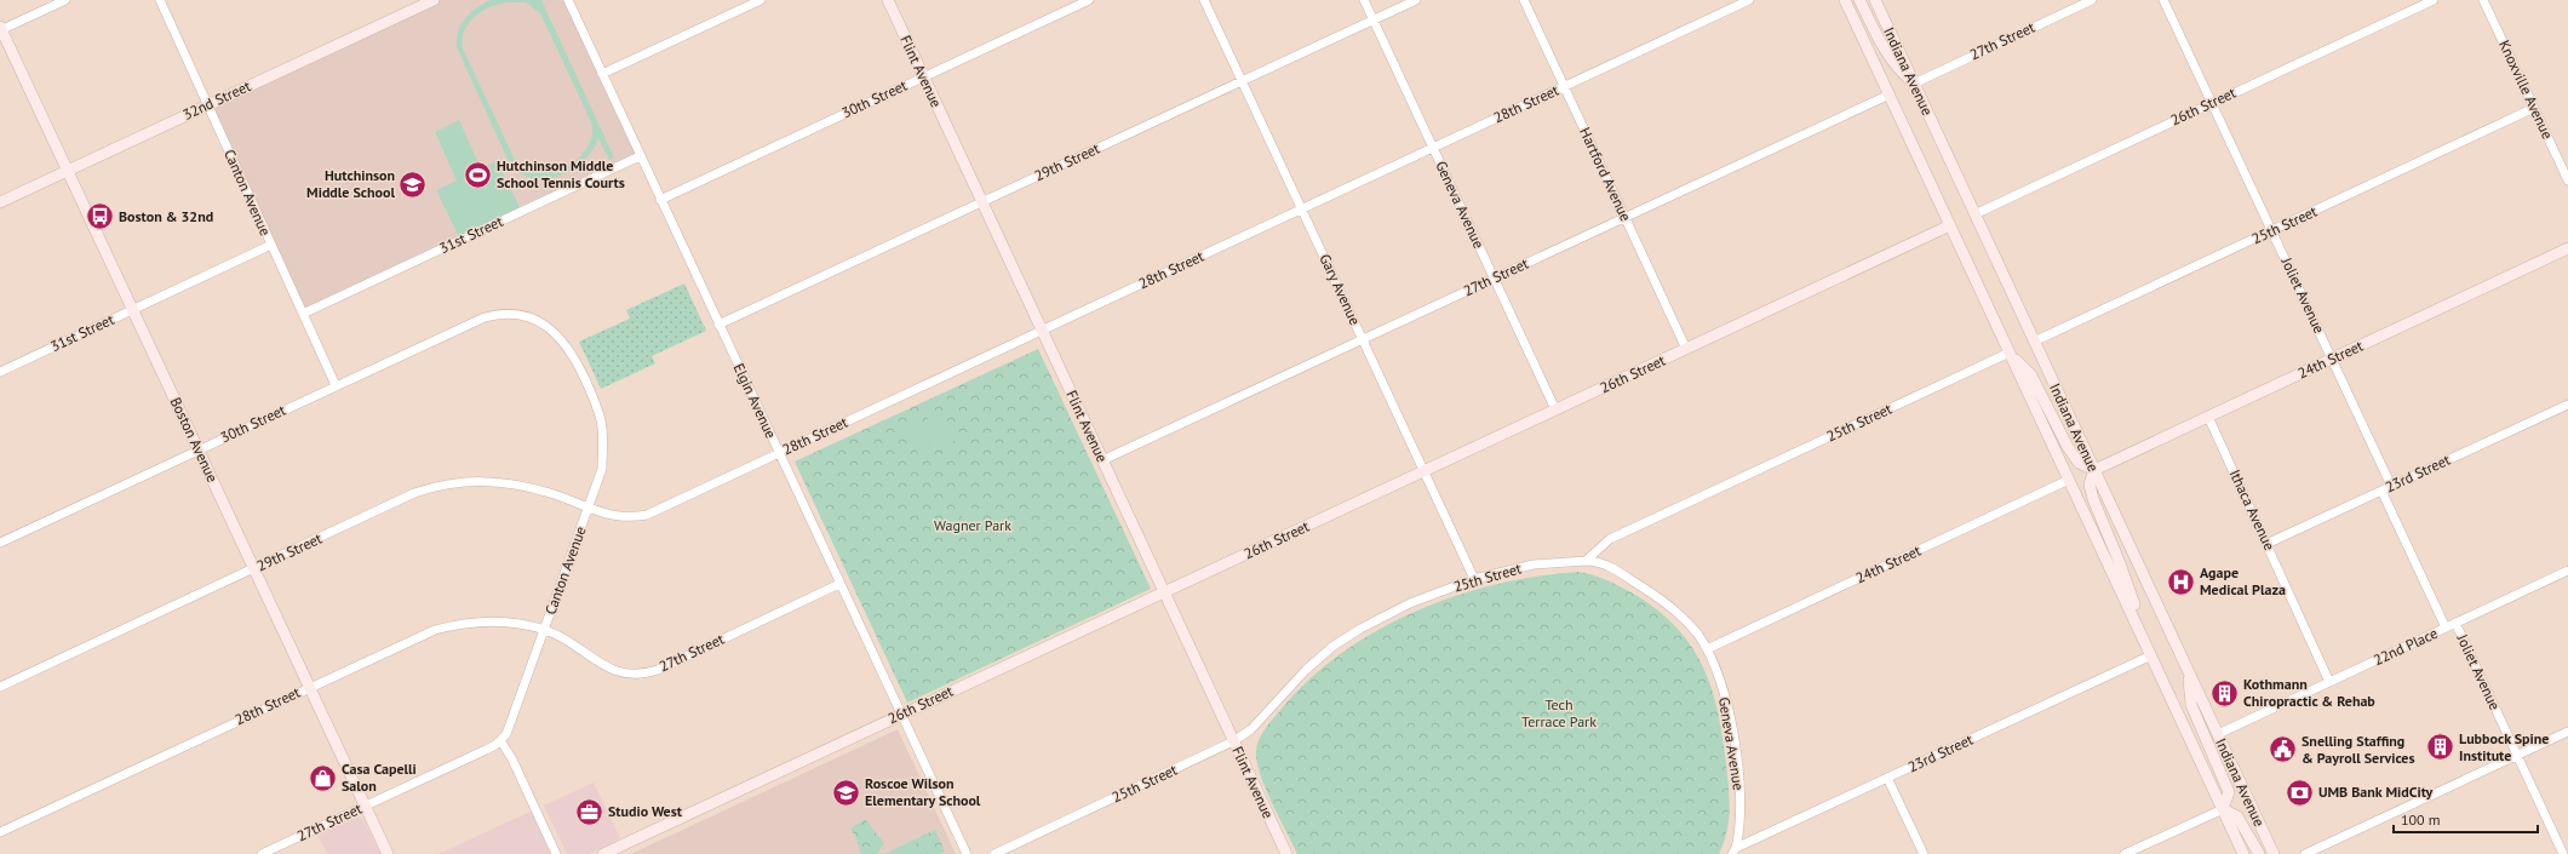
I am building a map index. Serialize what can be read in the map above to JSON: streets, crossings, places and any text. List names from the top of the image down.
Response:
{
  "streets": {
    "street": [
      "27th Street",
      "Flint Avenue",
      "Indiana Avenue",
      "Knoxville Avenue",
      "30th Street",
      "32nd Street",
      "28th Street",
      "26th Street",
      "29th Street",
      "Hartford Avenue",
      "Canton Avenue",
      "Geneva Avenue",
      "25th Street",
      "31st Street",
      "Gary Avenue",
      "Joliet Avenue",
      "24th Street",
      "Elgin Avenue",
      "Boston Avenue",
      "23rd Street",
      "Ithaca Avenue",
      "22nd Place"
    ]
  },
  "crossings": [
    ["27th Street", "Flint Avenue"],
    ["27th Street", "Indiana Avenue"],
    ["27th Street", "28th Street"],
    ["27th Street", "Hartford Avenue"],
    ["27th Street", "Canton Avenue"],
    ["27th Street", "Geneva Avenue"],
    ["27th Street", "Gary Avenue"],
    ["27th Street", "Elgin Avenue"],
    ["27th Street", "Boston Avenue"],
    ["Flint Avenue", "30th Street"],
    ["Flint Avenue", "28th Street"],
    ["Flint Avenue", "26th Street"],
    ["Flint Avenue", "29th Street"],
    ["Flint Avenue", "25th Street"],
    ["Indiana Avenue", "26th Street"],
    ["Indiana Avenue", "25th Street"],
    ["Indiana Avenue", "24th Street"],
    ["Indiana Avenue", "23rd Street"],
    ["Indiana Avenue", "22nd Place"],
    ["Knoxville Avenue", "25th Street"],
    ["30th Street", "Canton Avenue"],
    ["30th Street", "Elgin Avenue"],
    ["30th Street", "Boston Avenue"],
    ["32nd Street", "Canton Avenue"],
    ["32nd Street", "Boston Avenue"],
    ["28th Street", "29th Street"],
    ["28th Street", "Hartford Avenue"],
    ["28th Street", "Canton Avenue"],
    ["28th Street", "Geneva Avenue"],
    ["28th Street", "Gary Avenue"],
    ["28th Street", "Elgin Avenue"],
    ["28th Street", "Boston Avenue"],
    ["26th Street", "Hartford Avenue"],
    ["26th Street", "Geneva Avenue"],
    ["26th Street", "Gary Avenue"],
    ["26th Street", "Joliet Avenue"],
    ["26th Street", "Elgin Avenue"],
    ["29th Street", "Canton Avenue"],
    ["29th Street", "Geneva Avenue"],
    ["29th Street", "Gary Avenue"],
    ["29th Street", "Elgin Avenue"],
    ["29th Street", "Boston Avenue"],
    ["Canton Avenue", "31st Street"],
    ["Geneva Avenue", "25th Street"],
    ["Geneva Avenue", "24th Street"],
    ["Geneva Avenue", "23rd Street"],
    ["25th Street", "Gary Avenue"],
    ["25th Street", "Joliet Avenue"],
    ["31st Street", "Elgin Avenue"],
    ["31st Street", "Boston Avenue"],
    ["Joliet Avenue", "24th Street"],
    ["Joliet Avenue", "23rd Street"],
    ["Joliet Avenue", "22nd Place"],
    ["24th Street", "Ithaca Avenue"],
    ["23rd Street", "Ithaca Avenue"],
    ["Ithaca Avenue", "22nd Place"]
  ],
  "parks": ["Wagner Park", "Tech Terrace Park"],
  "places": {
    "sports": ["Hutchinson Middle School Tennis Courts"],
    "school or university": ["Hutchinson Middle School", "Roscoe Wilson Elementary School"],
    "bus stop": ["Boston & 32nd"],
    "hospital": ["Agape Medical Plaza"],
    "building": ["Kothmann Chiropractic & Rehab", "Lubbock Spine Institute"],
    "public building": ["Snelling Staffing & Payroll Services"],
    "shop": ["Casa Capelli Salon"],
    "bank": ["UMB Bank MidCity"],
    "office": ["Studio West"]
  },
  "scale_bar": "100 m"
}
